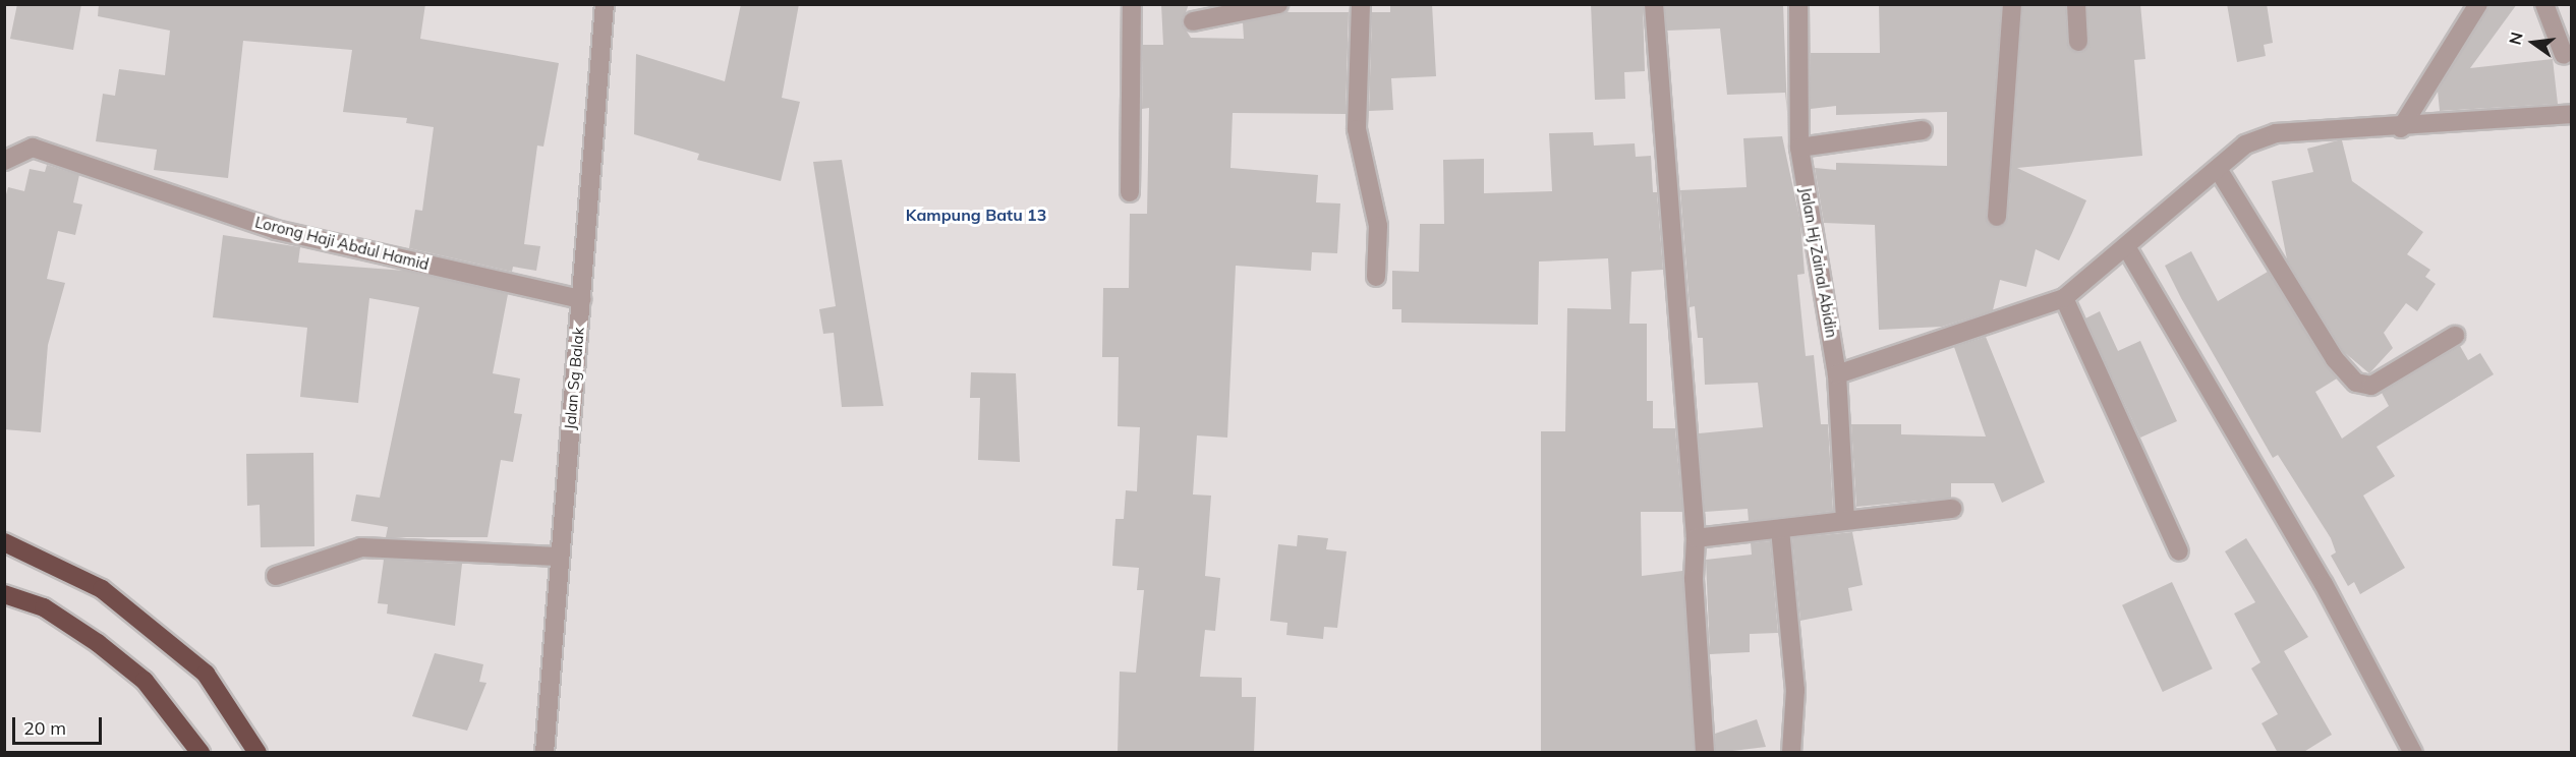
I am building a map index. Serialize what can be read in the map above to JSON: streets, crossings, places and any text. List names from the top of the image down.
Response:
{
  "streets": {
    "street": ["Lorong Haji Abdul Hamid", "Jalan Hj Zainal Abidin", "Jalan Sg Balak"]
  },
  "crossings": [
    ["Lorong Haji Abdul Hamid", "Jalan Sg Balak"]
  ],
  "districts": ["Kampung Batu 13"],
  "scale_bar": "20 m",
  "north": "left"
}
